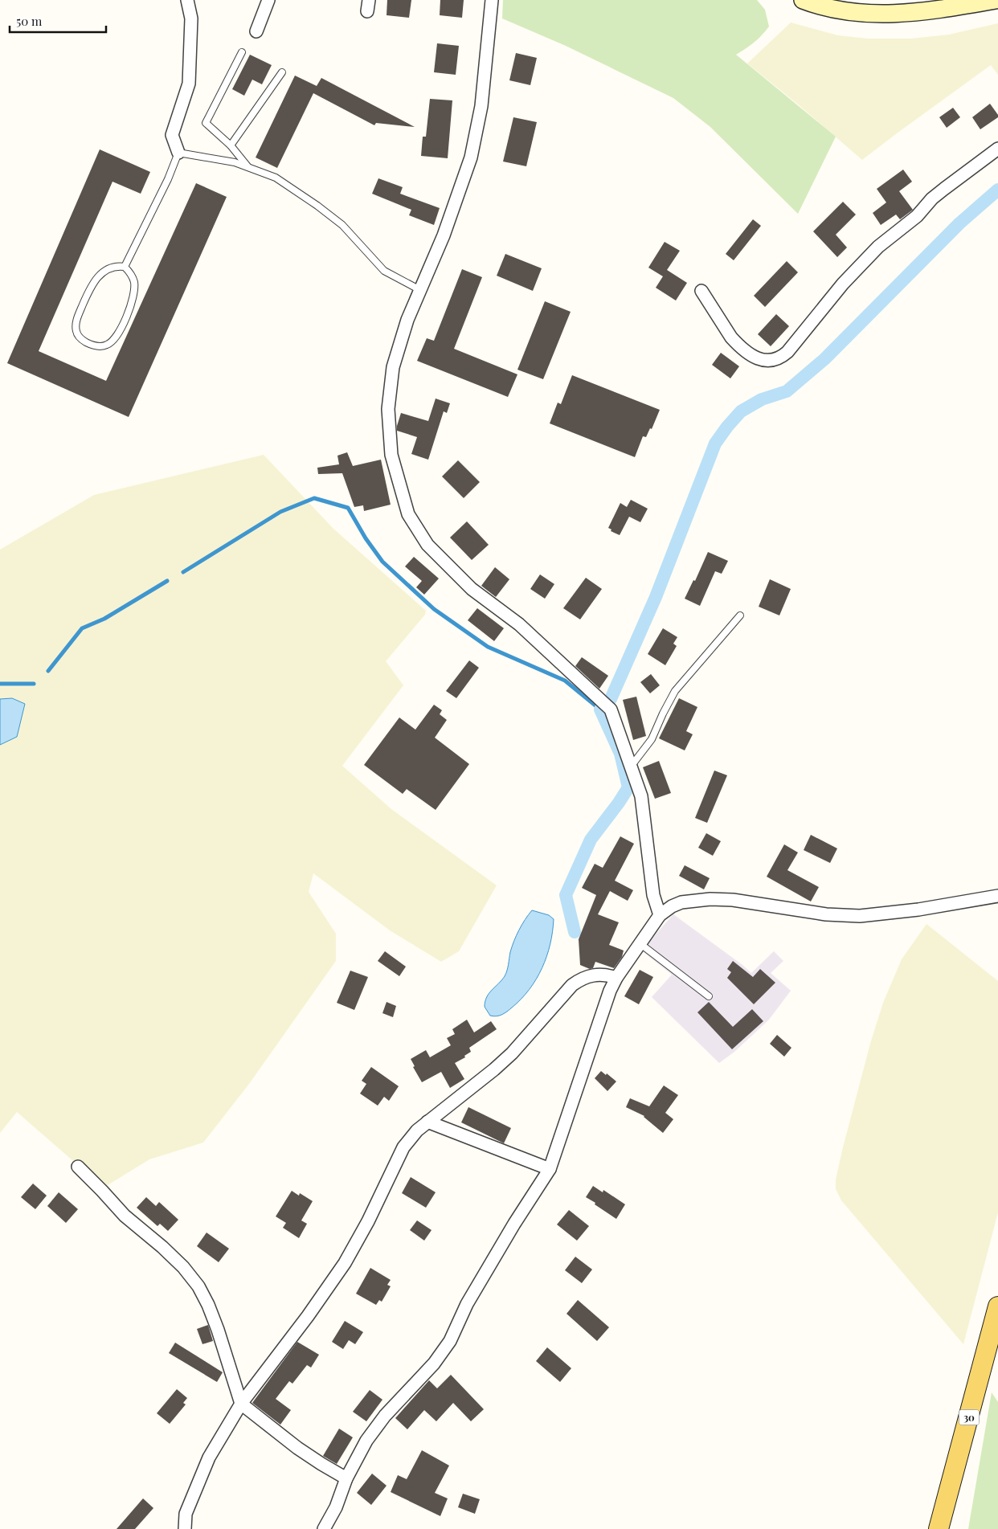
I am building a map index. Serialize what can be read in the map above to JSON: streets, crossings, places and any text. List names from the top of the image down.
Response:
{
  "streets": {
    "main road": ["30"]
  },
  "scale_bar": "50 m"
}
